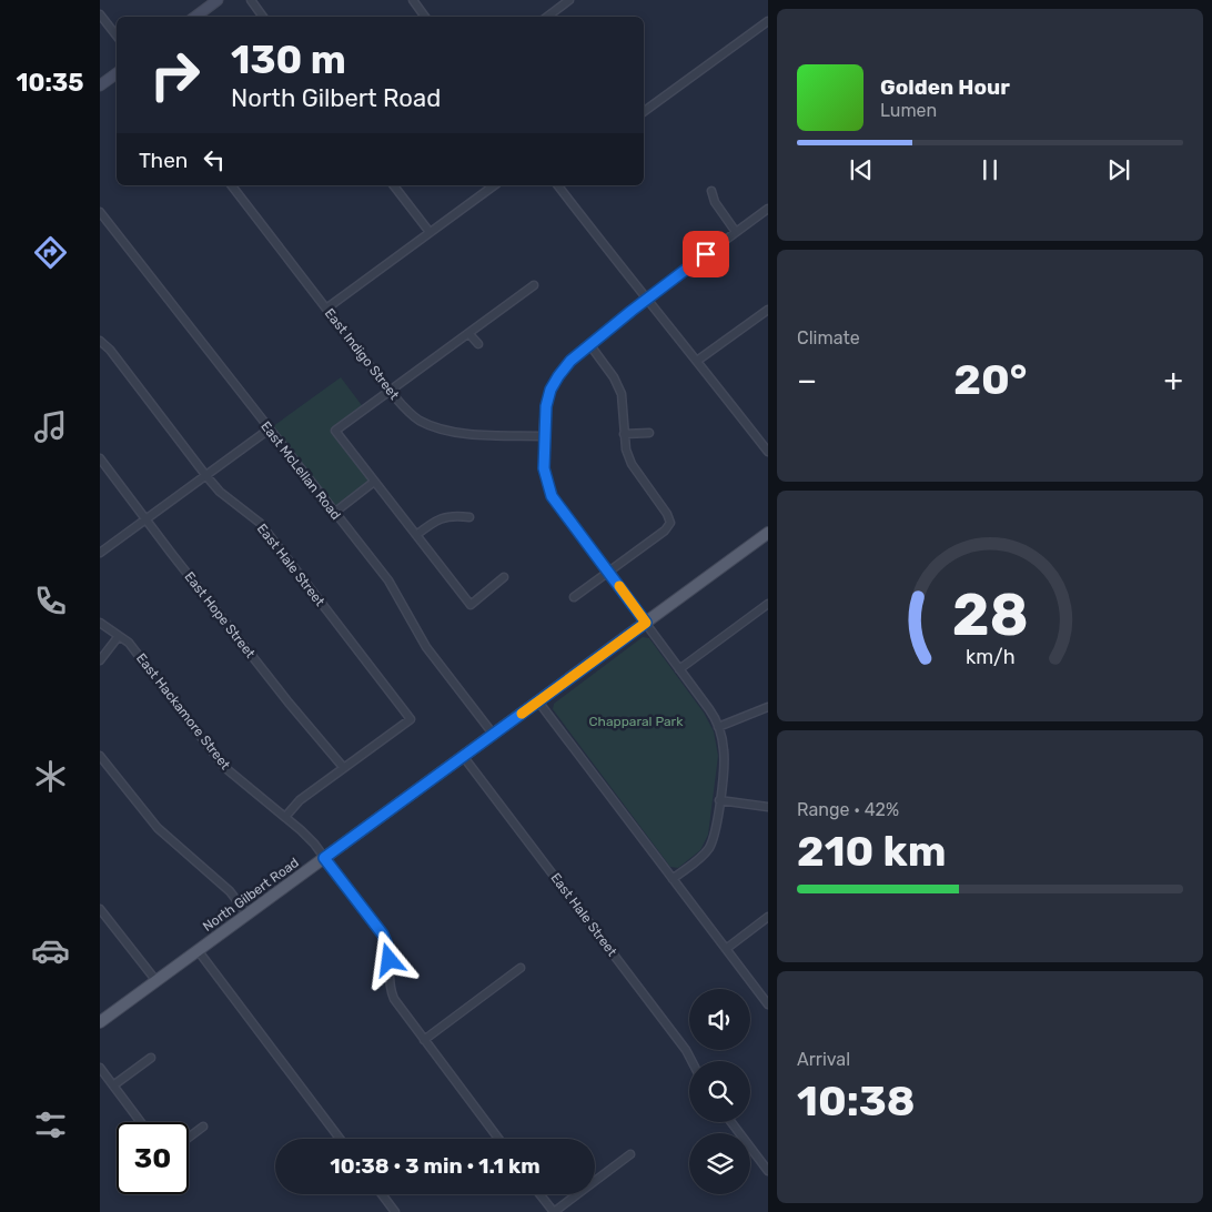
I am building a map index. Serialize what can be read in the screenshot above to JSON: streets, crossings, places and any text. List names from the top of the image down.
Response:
{
  "streets": {
    "main road": ["North Gilbert Road"],
    "street": [
      "East Indigo Street",
      "East McLellan Road",
      "East Hale Street",
      "East Hope Street",
      "East Hackamore Street"
    ]
  },
  "crossings": [
    ["East McLellan Road", "North Gilbert Road"],
    ["East Hale Street", "East Hope Street"],
    ["East Hale Street", "North Gilbert Road"],
    ["East Hackamore Street", "North Gilbert Road"]
  ],
  "parks": ["Chapparal Park"],
  "page": {
    "tabs": "10:35",
    "turn": ["130 m", "North Gilbert Road"],
    "song": ["Golden Hour", "Lumen"],
    "then": "Then",
    "tile": [
      "Climate",
      ["Range · 42%", "210 km"],
      ["Arrival", "10:38"]
    ],
    "heat": ["−", "20°", "+"],
    "limit": "30",
    "trip": "10:38 · 3 min · 1.1 km",
    "gauge": ["28", "km/h"]
  }
}
